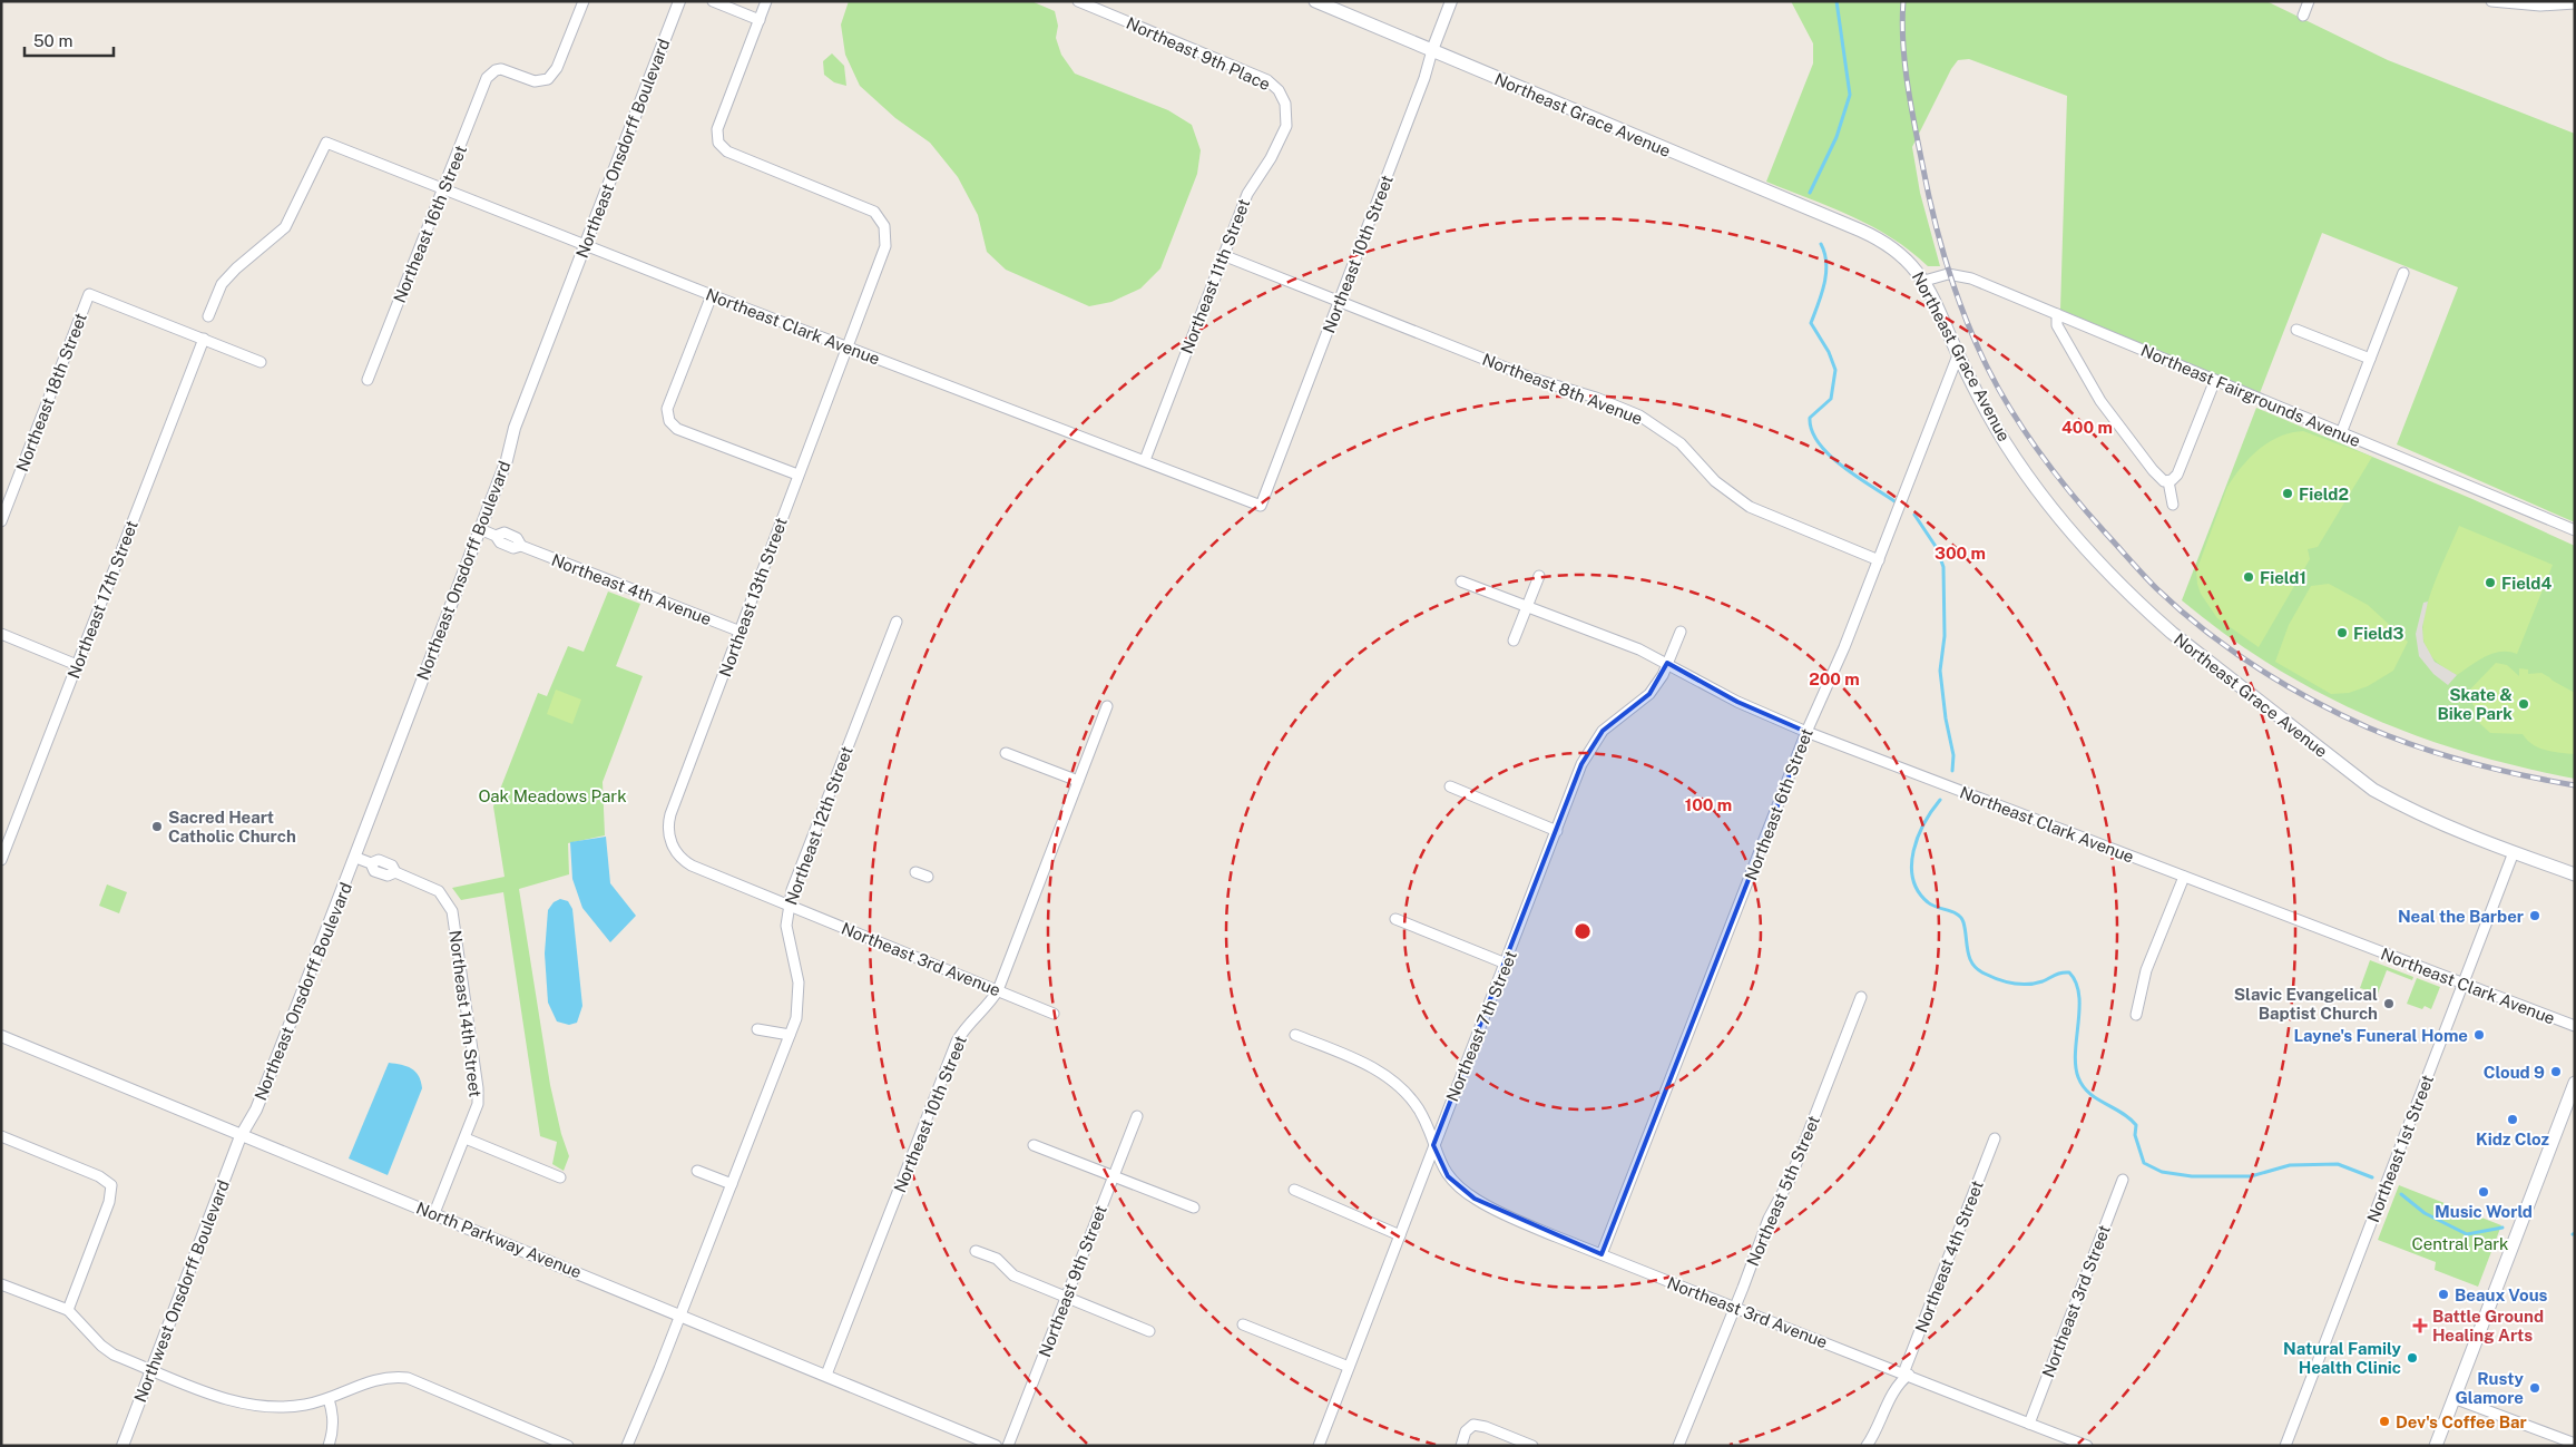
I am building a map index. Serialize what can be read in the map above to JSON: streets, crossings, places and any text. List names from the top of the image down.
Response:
{
  "streets": {
    "main road": ["Northeast Grace Avenue"],
    "street": [
      "Northeast 9th Place",
      "Northeast Onsdorff Boulevard",
      "Northeast 16th Street",
      "Northeast 10th Street",
      "Northeast 11th Street",
      "Northeast Clark Avenue",
      "Northeast 8th Avenue",
      "Northeast 18th Street",
      "Northeast Fairgrounds Avenue",
      "Northeast 4th Avenue",
      "Northeast 13th Street",
      "Northeast 17th Street",
      "Northeast 6th Street",
      "Northeast 12th Street",
      "Northeast 3rd Avenue",
      "Northeast 14th Street",
      "Northeast 7th Street",
      "Northeast 1st Street",
      "Northeast 5th Street",
      "North Parkway Avenue",
      "Northeast 4th Street",
      "Northeast 9th Street",
      "Northwest Onsdorff Boulevard",
      "Northeast 3rd Street"
    ]
  },
  "crossings": [
    ["Northeast 9th Place", "Northeast 11th Street"],
    ["Northeast Grace Avenue", "Northeast 10th Street"],
    ["Northeast Grace Avenue", "Northeast Fairgrounds Avenue"],
    ["Northeast Grace Avenue", "Northeast 6th Street"],
    ["Northeast Grace Avenue", "Northeast 1st Street"],
    ["Northeast Onsdorff Boulevard", "Northeast Clark Avenue"],
    ["Northeast Onsdorff Boulevard", "Northeast 4th Avenue"],
    ["Northeast Onsdorff Boulevard", "Northeast 14th Street"],
    ["Northeast Onsdorff Boulevard", "North Parkway Avenue"],
    ["Northeast Onsdorff Boulevard", "Northwest Onsdorff Boulevard"],
    ["Northeast 16th Street", "Northeast Clark Avenue"],
    ["Northeast 10th Street", "Northeast Clark Avenue"],
    ["Northeast 10th Street", "Northeast 8th Avenue"],
    ["Northeast 10th Street", "Northeast 3rd Avenue"],
    ["Northeast 10th Street", "North Parkway Avenue"],
    ["Northeast 11th Street", "Northeast Clark Avenue"],
    ["Northeast 11th Street", "Northeast 8th Avenue"],
    ["Northeast Clark Avenue", "Northeast 13th Street"],
    ["Northeast Clark Avenue", "Northeast 6th Street"],
    ["Northeast Clark Avenue", "Northeast 7th Street"],
    ["Northeast Clark Avenue", "Northeast 1st Street"],
    ["Northeast 8th Avenue", "Northeast 6th Street"],
    ["Northeast 18th Street", "Northeast 17th Street"],
    ["Northeast 4th Avenue", "Northeast 13th Street"],
    ["Northeast 13th Street", "Northeast 12th Street"],
    ["Northeast 13th Street", "Northeast 3rd Avenue"],
    ["Northeast 6th Street", "Northeast 3rd Avenue"],
    ["Northeast 12th Street", "Northeast 3rd Avenue"],
    ["Northeast 12th Street", "North Parkway Avenue"],
    ["Northeast 3rd Avenue", "Northeast 7th Street"],
    ["Northeast 3rd Avenue", "Northeast 5th Street"],
    ["Northeast 3rd Avenue", "Northeast 4th Street"],
    ["Northeast 3rd Avenue", "Northeast 3rd Street"],
    ["Northeast 14th Street", "North Parkway Avenue"],
    ["North Parkway Avenue", "Northwest Onsdorff Boulevard"]
  ],
  "parks": ["Oak Meadows Park", "Central Park"],
  "places": {
    "other": [
      "Field2",
      "Field1",
      "Field4",
      "Field3",
      "Skate & Bike Park",
      "Sacred Heart Catholic Church",
      "Neal the Barber",
      "Slavic Evangelical Baptist Church",
      "Layne's Funeral Home",
      "Cloud 9",
      "Kidz Cloz",
      "Music World",
      "Beaux Vous",
      "Natural Family Health Clinic",
      "Rusty Glamore",
      "Dev's Coffee Bar"
    ],
    "health": ["Battle Ground Healing Arts"]
  },
  "scale_bar": "50 m",
  "rings": [
    "400 m",
    "300 m",
    "200 m",
    "100 m"
  ]
}
